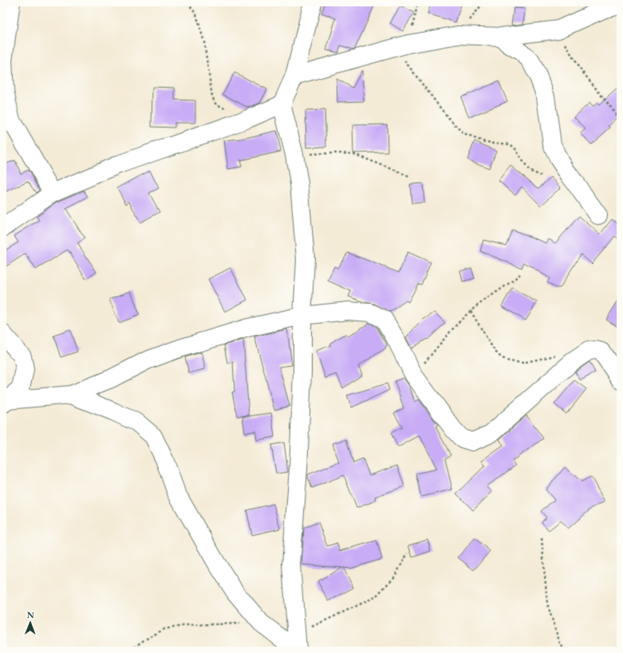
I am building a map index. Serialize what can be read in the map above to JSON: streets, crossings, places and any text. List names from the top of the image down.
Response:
{
  "north": "top"
}
